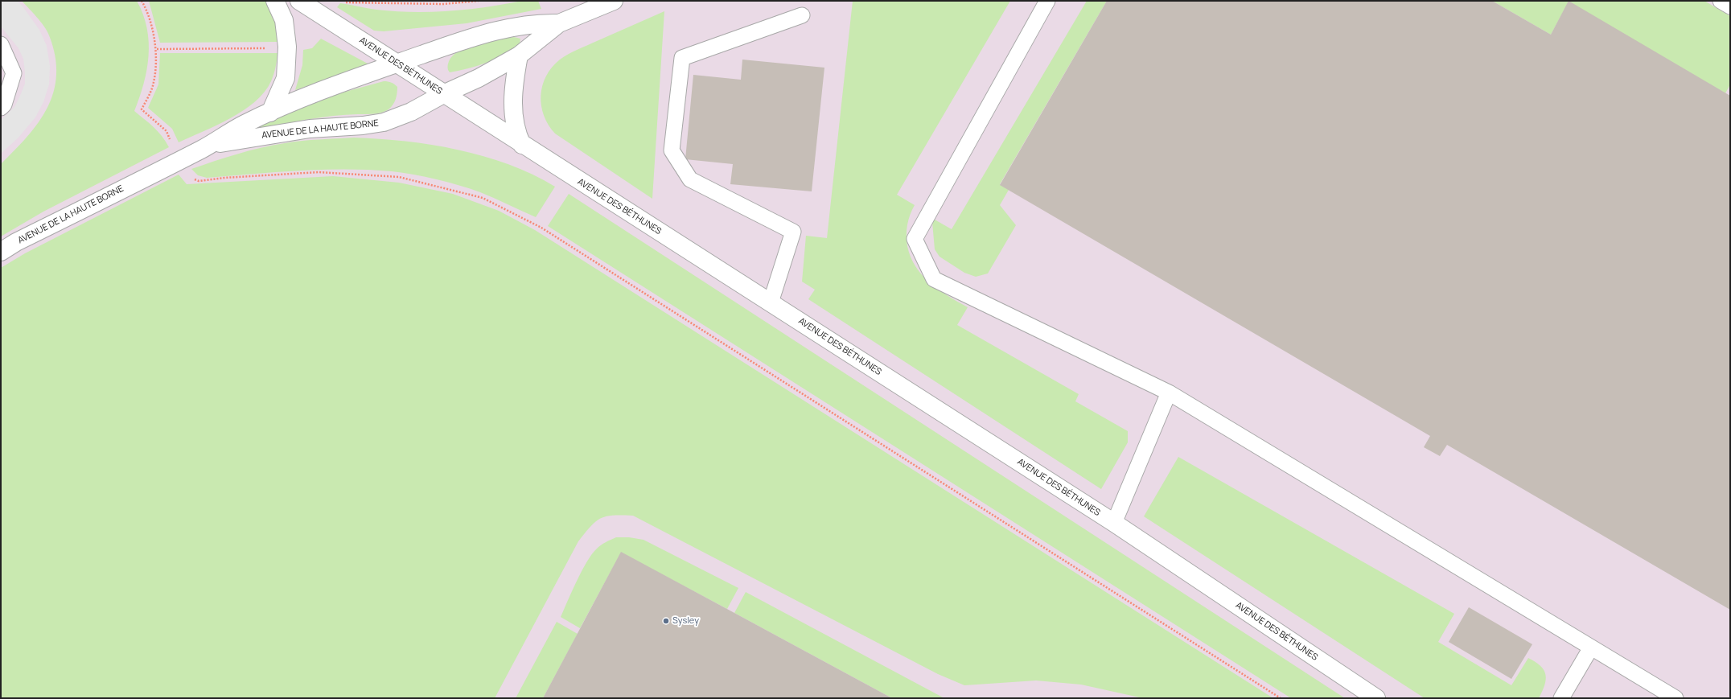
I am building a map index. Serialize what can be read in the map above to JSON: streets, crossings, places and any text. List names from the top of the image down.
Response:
{
  "streets": {
    "street": ["AVENUE DES BÉTHUNES", "AVENUE DE LA HAUTE BORNE"]
  },
  "crossings": [
    ["AVENUE DES BÉTHUNES", "AVENUE DE LA HAUTE BORNE"]
  ],
  "places": ["Sysley"]
}
